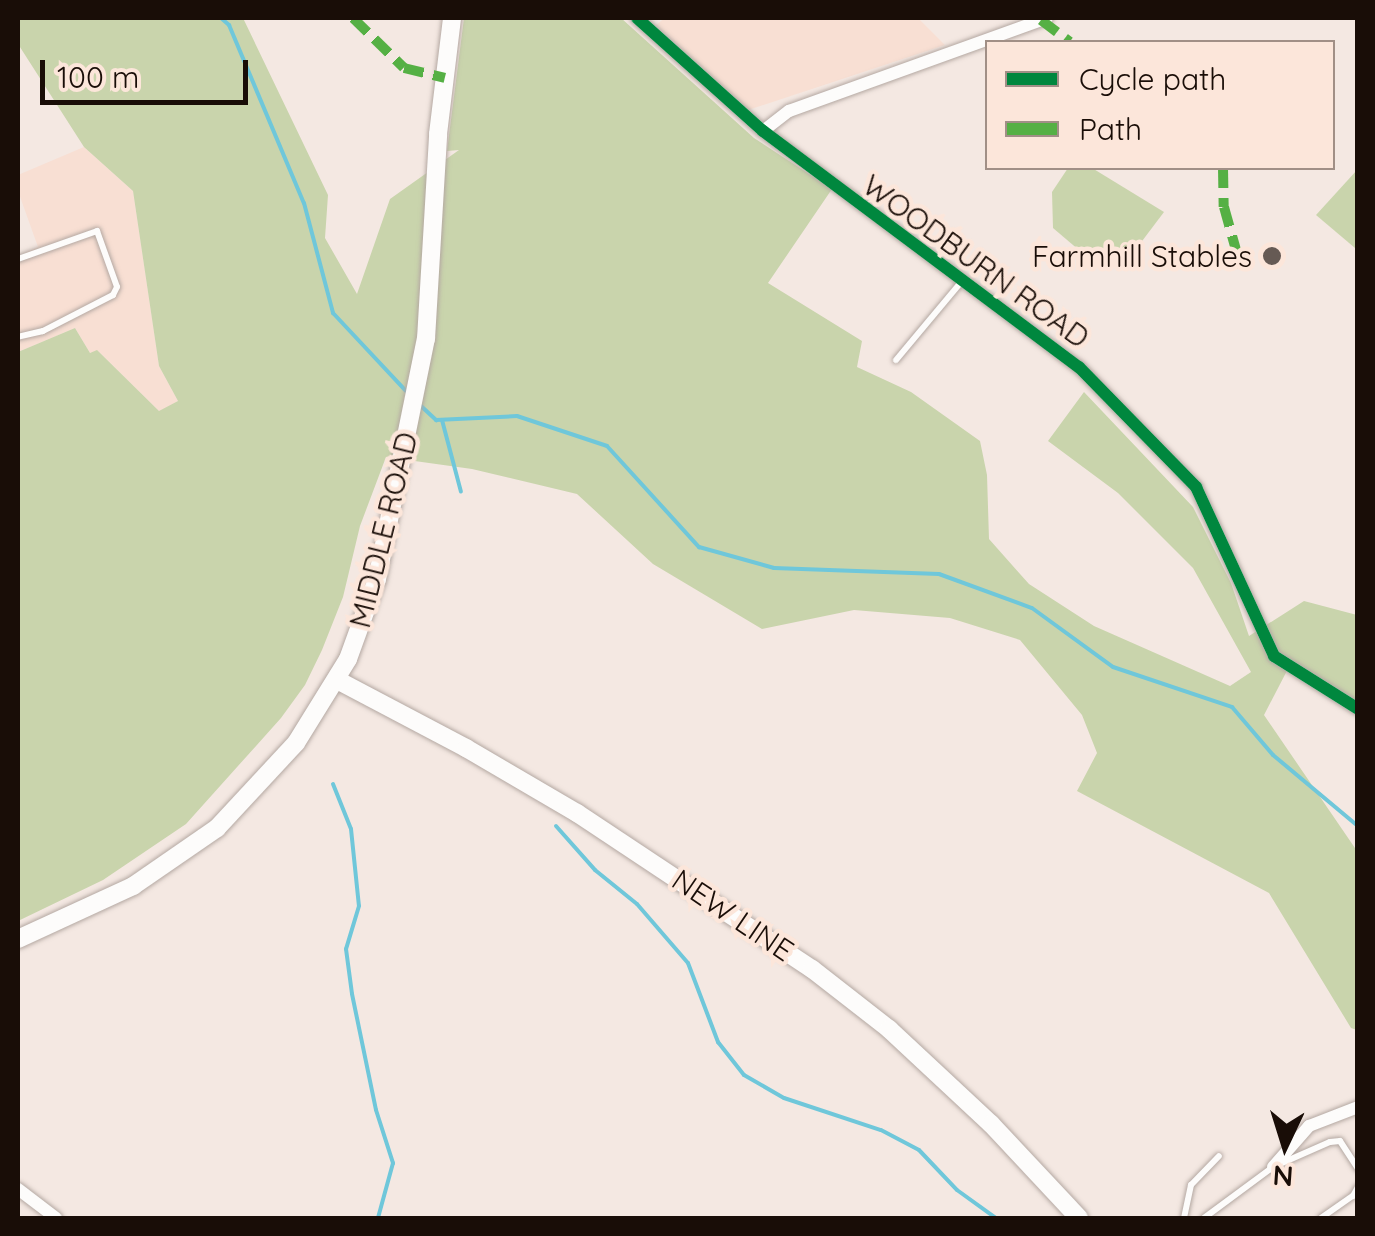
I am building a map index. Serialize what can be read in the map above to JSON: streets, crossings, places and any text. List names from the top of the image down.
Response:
{
  "streets": {
    "main road": ["MIDDLE ROAD", "NEW LINE"],
    "street": ["WOODBURN ROAD"]
  },
  "crossings": [
    ["MIDDLE ROAD", "NEW LINE"]
  ],
  "places": ["Farmhill Stables"],
  "legend": ["Cycle path", "Path"],
  "scale_bar": "100 m",
  "north": "bottom"
}
